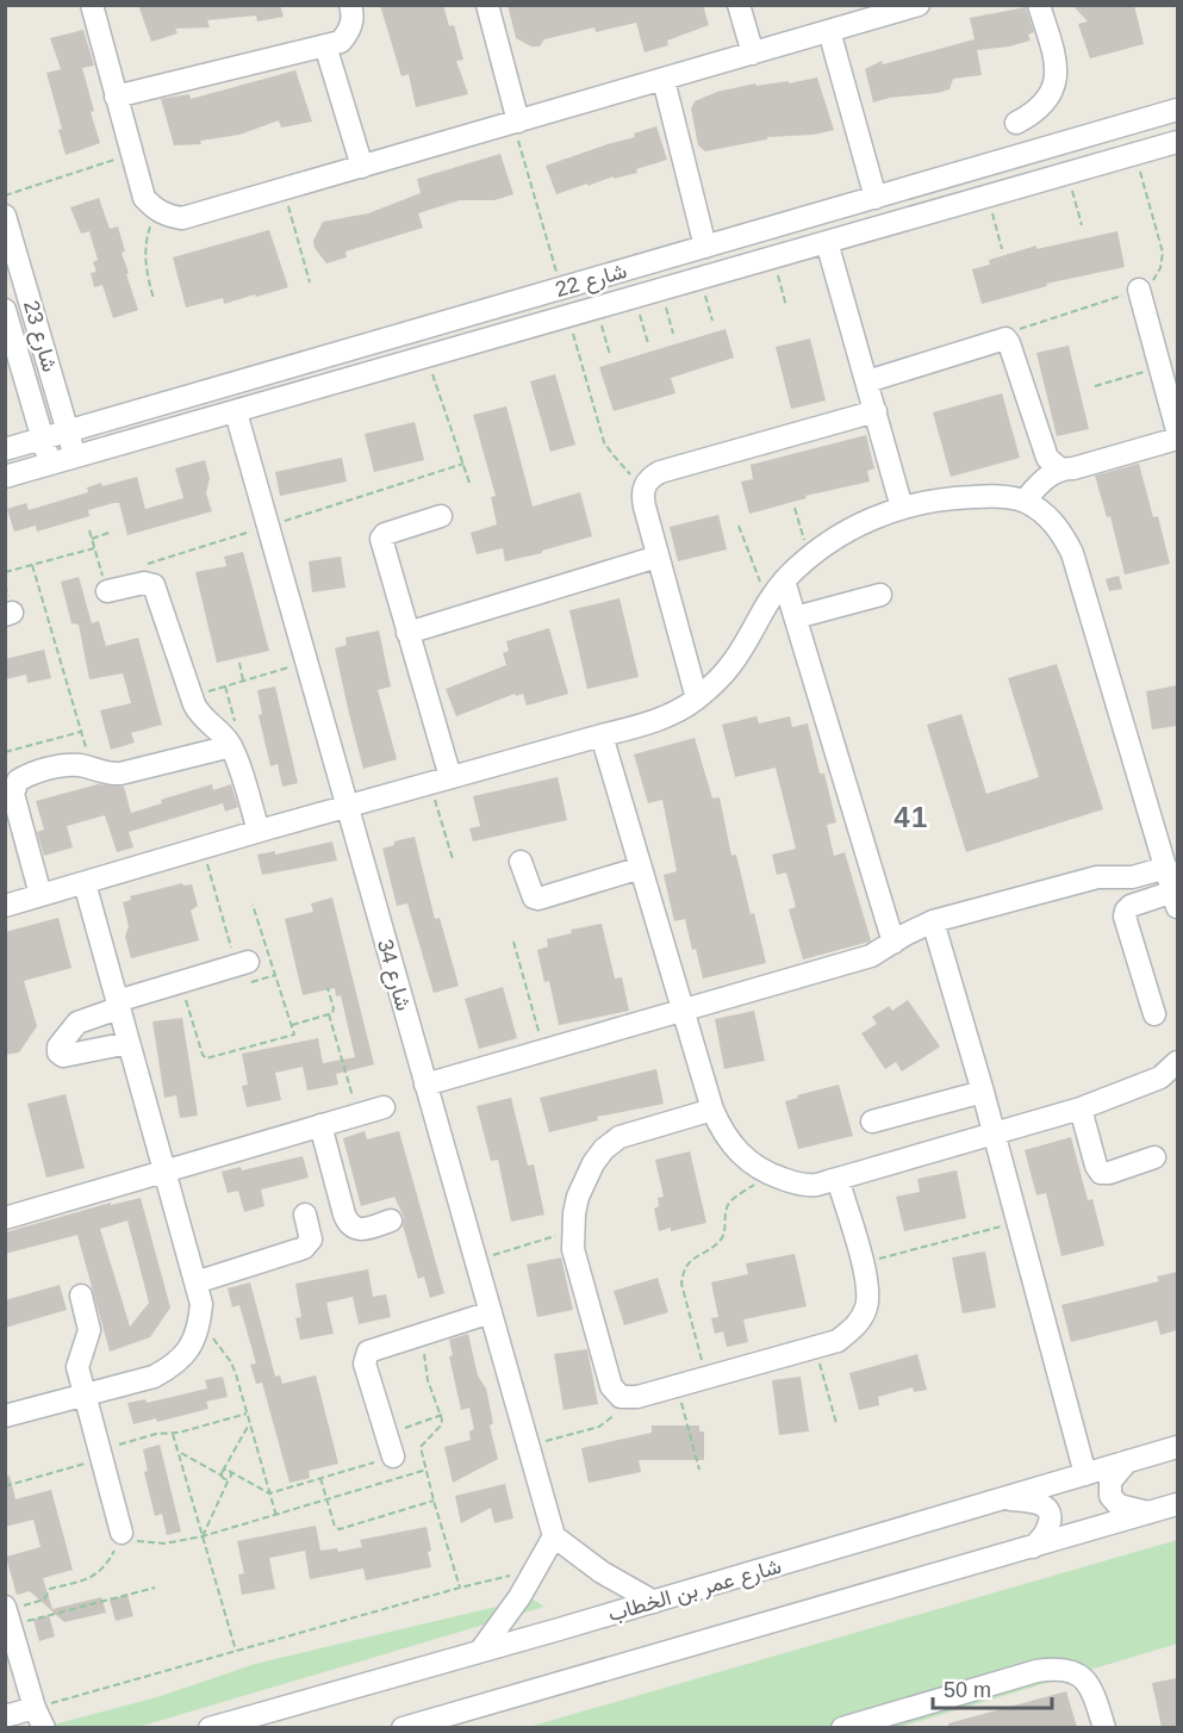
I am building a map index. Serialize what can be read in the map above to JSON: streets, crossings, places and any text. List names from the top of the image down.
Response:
{
  "streets": {
    "street": [
      "شارع 22",
      "شارع 23",
      "شارع 34",
      "شارع عمر بن الخطاب"
    ]
  },
  "crossings": [
    ["شارع 22", "شارع 23"],
    ["شارع 22", "شارع 34"]
  ],
  "districts": ["41"],
  "scale_bar": "50 m"
}
